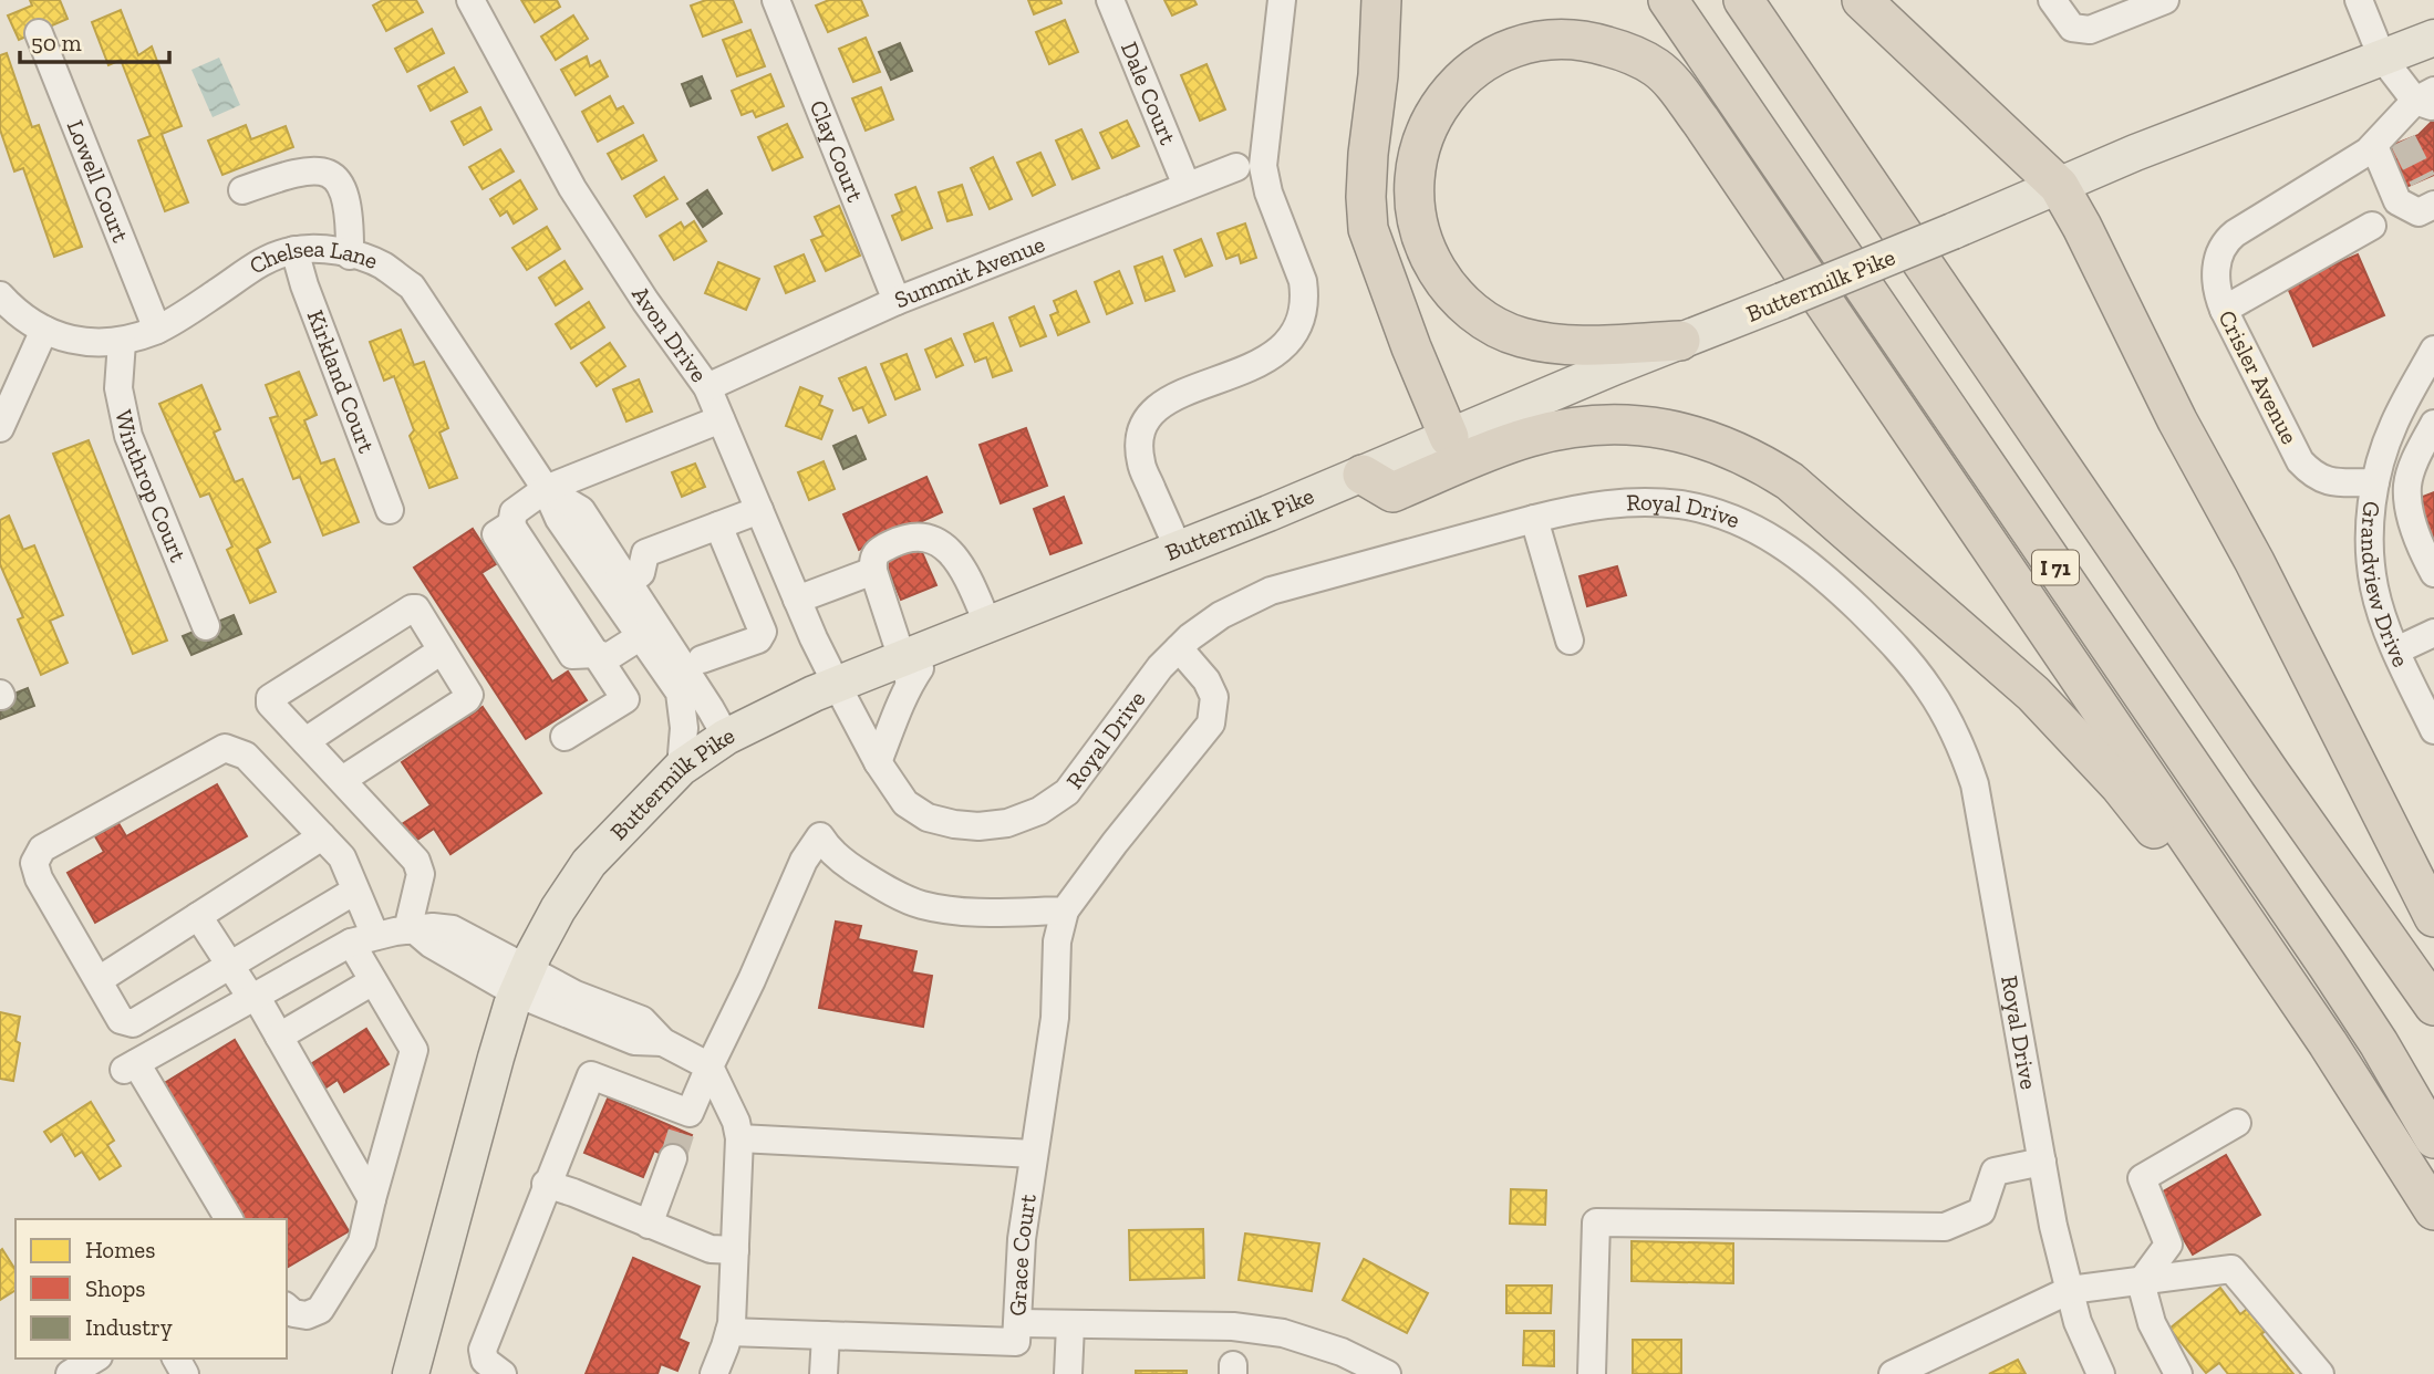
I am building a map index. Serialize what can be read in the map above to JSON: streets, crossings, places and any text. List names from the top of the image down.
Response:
{
  "streets": {
    "highway": ["I 71"],
    "main road": ["Buttermilk Pike"],
    "street": [
      "Dale Court",
      "Clay Court",
      "Lowell Court",
      "Chelsea Lane",
      "Summit Avenue",
      "Avon Drive",
      "Crisler Avenue",
      "Kirkland Court",
      "Winthrop Court",
      "Royal Drive",
      "Grandview Drive",
      "Grace Court"
    ]
  },
  "crossings": [
    ["Dale Court", "Summit Avenue"],
    ["Clay Court", "Summit Avenue"],
    ["Lowell Court", "Chelsea Lane"],
    ["Chelsea Lane", "Buttermilk Pike"],
    ["Chelsea Lane", "Kirkland Court"],
    ["Chelsea Lane", "Winthrop Court"],
    ["Summit Avenue", "Avon Drive"],
    ["Buttermilk Pike", "Avon Drive"],
    ["Buttermilk Pike", "Royal Drive"],
    ["Avon Drive", "Royal Drive"],
    ["Crisler Avenue", "Grandview Drive"]
  ],
  "legend": ["Homes", "Shops", "Industry"],
  "scale_bar": "50 m"
}
